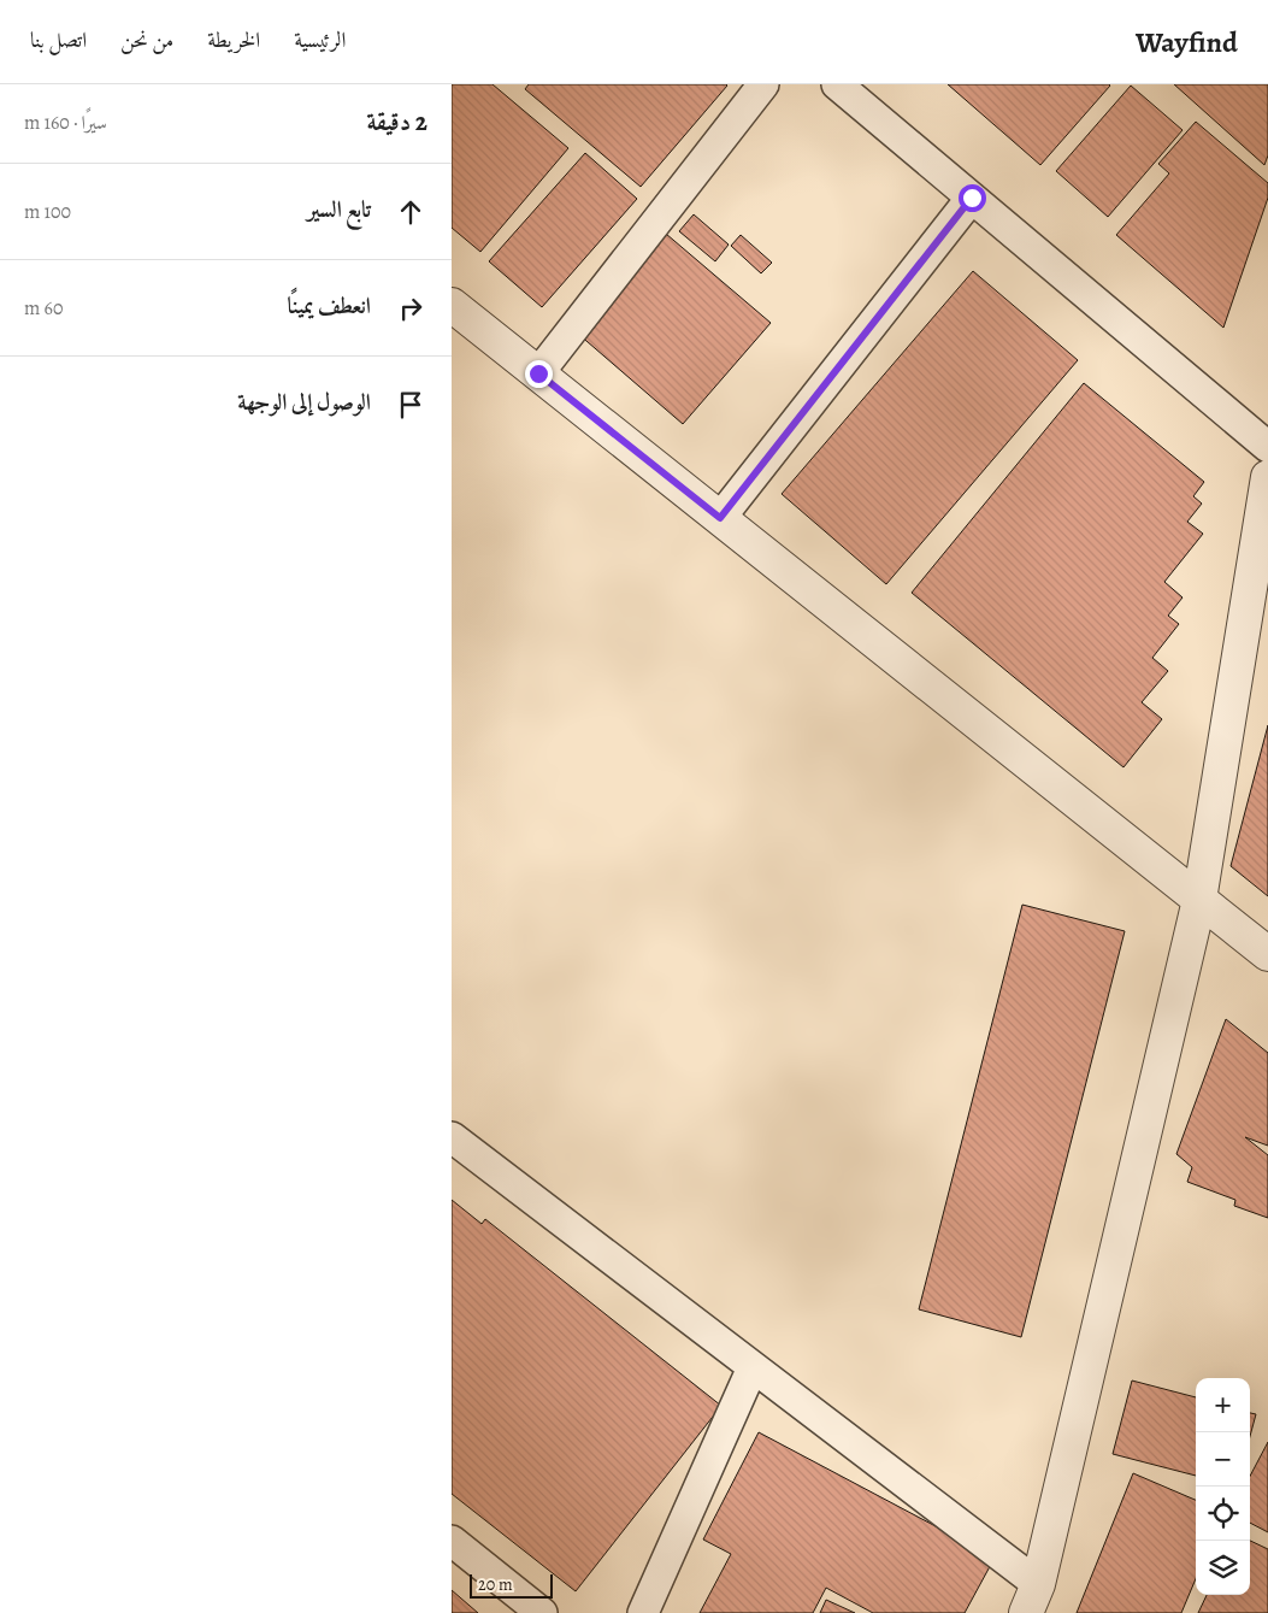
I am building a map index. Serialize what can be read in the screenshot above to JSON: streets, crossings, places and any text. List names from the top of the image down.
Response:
{
  "scale_bar": "20 m",
  "page": {
    "header": "Wayfind",
    "nav": [
      "الرئيسية",
      "الخريطة",
      "من نحن",
      "اتصل بنا"
    ],
    "heading": ["2 دقيقة", "سيرًا · 160 m"],
    "list": [
      ["تابع السير", "100 m"],
      ["انعطف يمينًا", "60 m"],
      "الوصول إلى الوجهة"
    ],
    "map_buttons": ["+", "−"],
    "scale": "20 m"
  }
}
